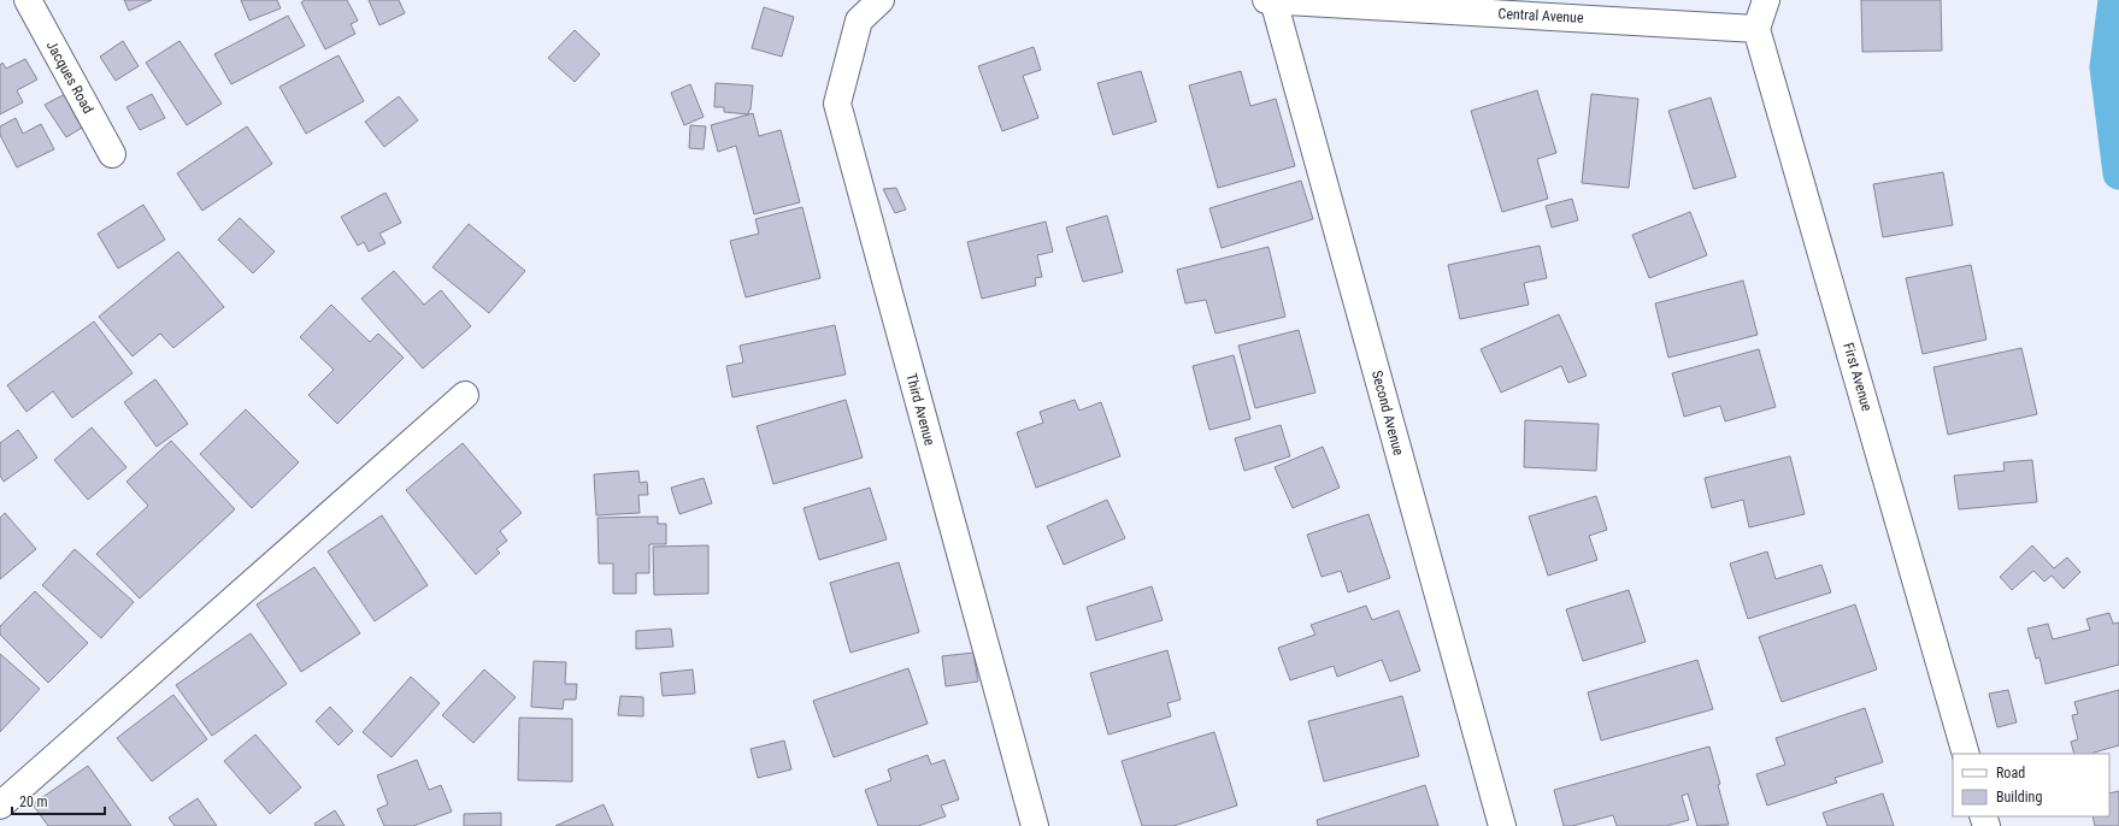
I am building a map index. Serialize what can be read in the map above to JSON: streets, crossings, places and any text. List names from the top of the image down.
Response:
{
  "streets": {
    "street": [
      "Central Avenue",
      "Jacques Road",
      "First Avenue",
      "Third Avenue",
      "Second Avenue"
    ]
  },
  "crossings": [
    ["Central Avenue", "First Avenue"],
    ["Central Avenue", "Second Avenue"]
  ],
  "legend": ["Road", "Building"],
  "scale_bar": "20 m"
}
